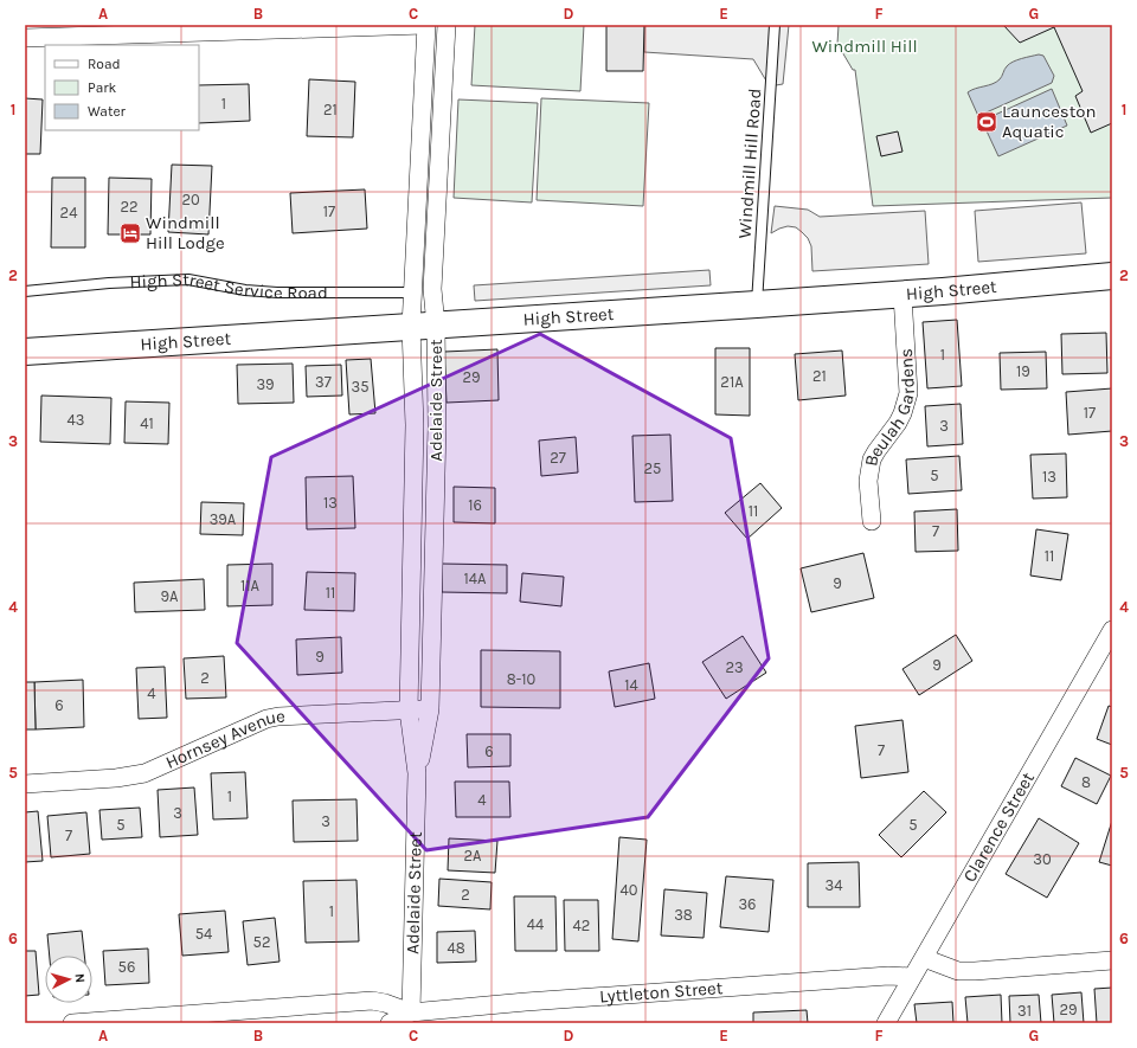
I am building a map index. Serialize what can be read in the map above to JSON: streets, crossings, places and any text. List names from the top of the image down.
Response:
{
  "streets": {
    "main road": ["High Street"],
    "street": [
      "High Street Service Road",
      "Adelaide Street",
      "Beulah Gardens",
      "Hornsey Avenue",
      "Clarence Street",
      "Lyttleton Street"
    ],
    "lane": ["Windmill Hill Road"]
  },
  "crossings": [
    ["Windmill Hill Road", "High Street"],
    ["High Street Service Road", "Adelaide Street"],
    ["High Street", "Adelaide Street"],
    ["High Street", "Beulah Gardens"],
    ["Adelaide Street", "Hornsey Avenue"],
    ["Adelaide Street", "Lyttleton Street"],
    ["Clarence Street", "Lyttleton Street"]
  ],
  "parks": ["Windmill Hill"],
  "places": {
    "sports": ["Launceston Aquatic"],
    "hotel": ["Windmill Hill Lodge"]
  },
  "house_numbers": [
    "1",
    "21",
    "20",
    "22",
    "17",
    "24",
    "1",
    "19",
    "21",
    "29",
    "37",
    "21A",
    "39",
    "35",
    "17",
    "43",
    "41",
    "3",
    "27",
    "25",
    "5",
    "13",
    "13",
    "16",
    "11",
    "39A",
    "7",
    "11",
    "14A",
    "9",
    "11A",
    "11",
    "9A",
    "9",
    "9",
    "23",
    "2",
    "8-10",
    "14",
    "4",
    "6",
    "7",
    "6",
    "8",
    "1",
    "4",
    "3",
    "3",
    "5",
    "5",
    "7",
    "2A",
    "30",
    "34",
    "40",
    "2",
    "36",
    "1",
    "38",
    "44",
    "42",
    "54",
    "52",
    "48",
    "56",
    "29",
    "31"
  ],
  "legend": ["Road", "Park", "Water"],
  "north": "right",
  "grid": {
    "columns": [
      "A",
      "B",
      "C",
      "D",
      "E",
      "F",
      "G"
    ],
    "rows": [
      "1",
      "2",
      "3",
      "4",
      "5",
      "6"
    ]
  }
}
